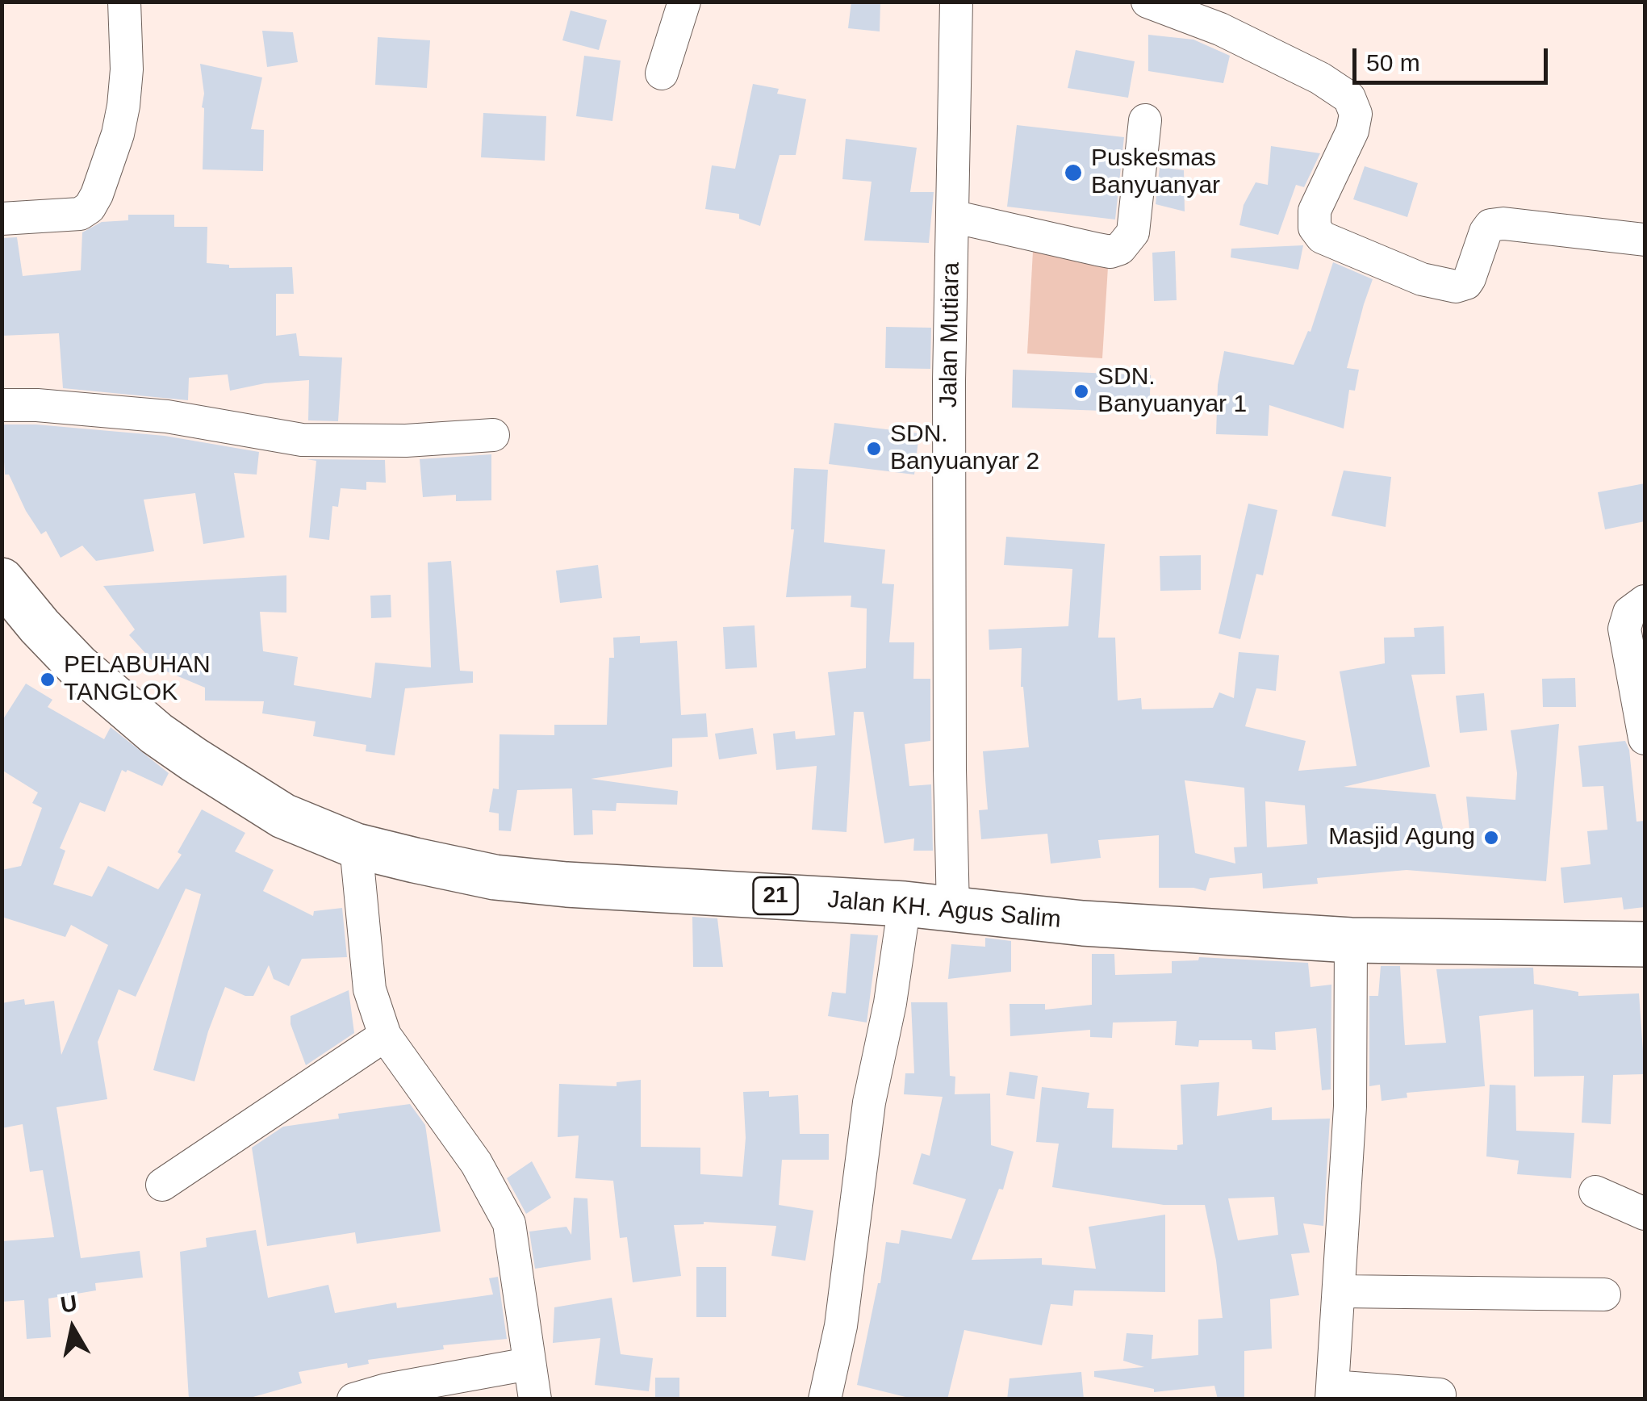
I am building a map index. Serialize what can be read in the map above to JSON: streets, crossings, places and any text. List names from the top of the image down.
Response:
{
  "streets": {
    "highway": ["21", "Jalan KH. Agus Salim"],
    "street": ["Jalan Mutiara"]
  },
  "crossings": [
    ["Jalan Mutiara", "Jalan KH. Agus Salim"]
  ],
  "places": [
    "Puskesmas Banyuanyar",
    "SDN. Banyuanyar 1",
    "SDN. Banyuanyar 2",
    "PELABUHAN TANGLOK",
    "Masjid Agung"
  ],
  "scale_bar": "50 m",
  "north": "top"
}
